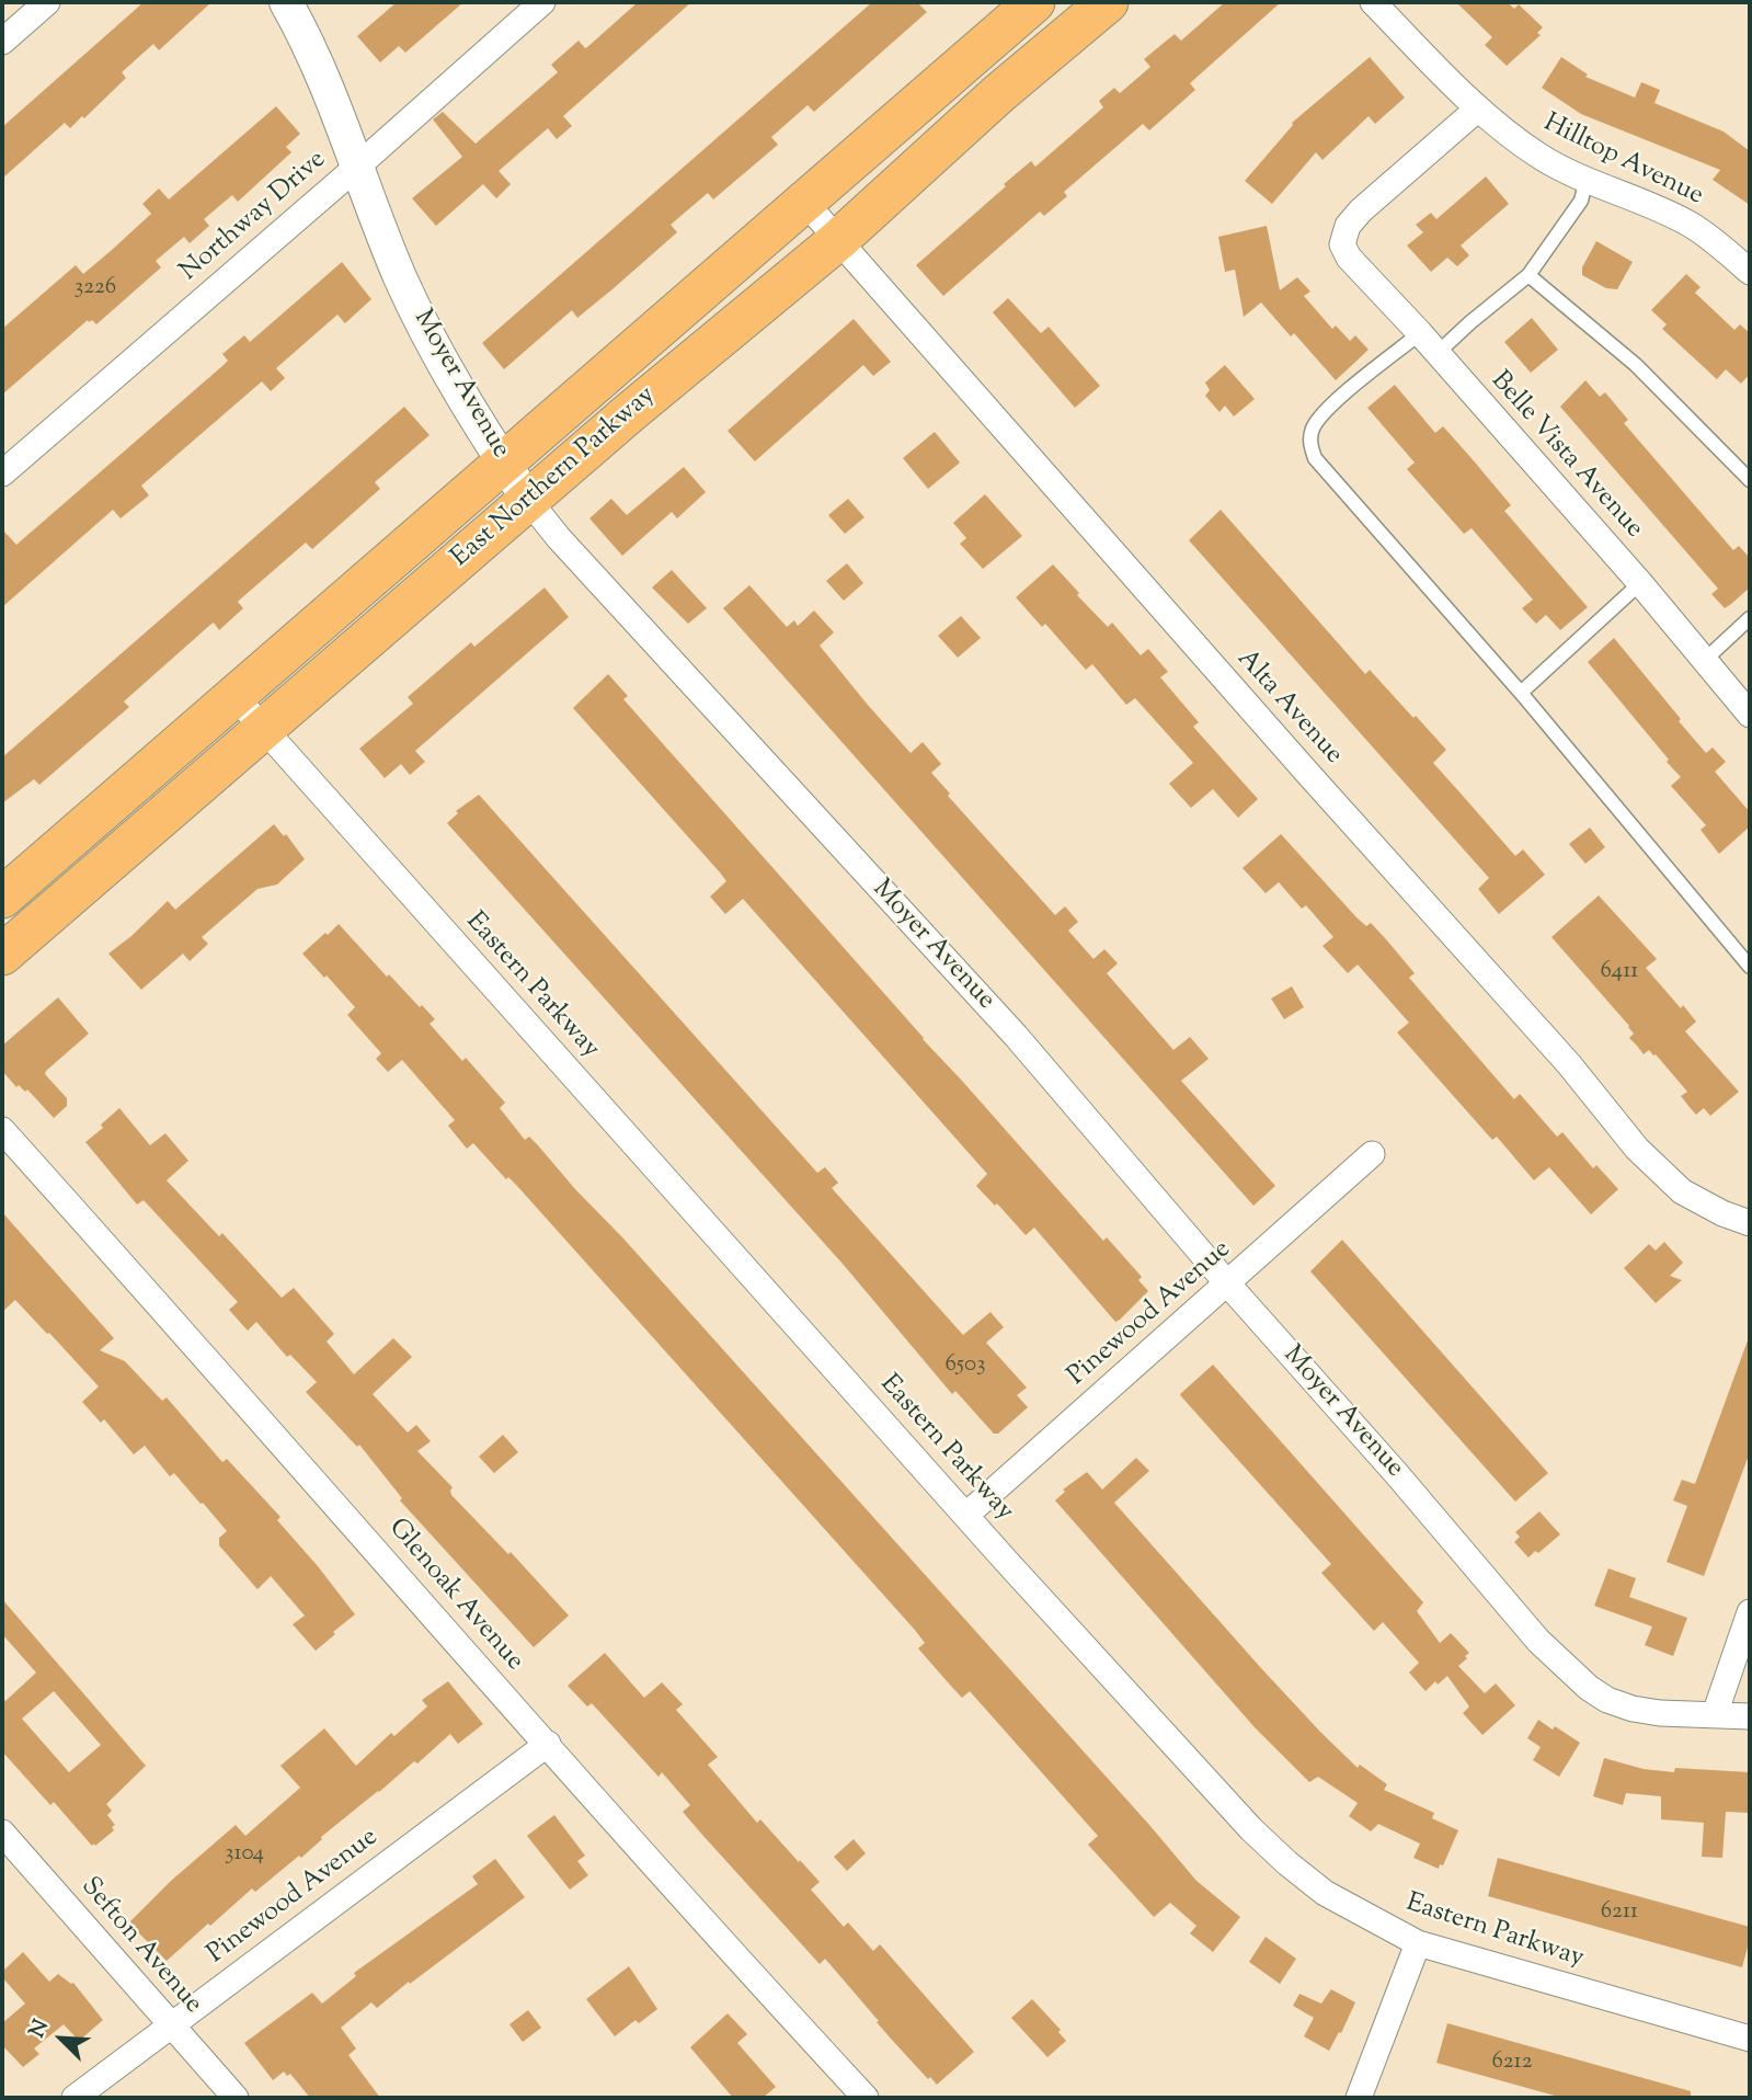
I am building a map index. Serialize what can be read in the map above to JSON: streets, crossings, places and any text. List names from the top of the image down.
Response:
{
  "streets": {
    "main road": ["East Northern Parkway"],
    "street": [
      "Hilltop Avenue",
      "Northway Drive",
      "Moyer Avenue",
      "Belle Vista Avenue",
      "Alta Avenue",
      "Eastern Parkway",
      "Pinewood Avenue",
      "Glenoak Avenue",
      "Sefton Avenue"
    ]
  },
  "crossings": [
    ["Hilltop Avenue", "Belle Vista Avenue"],
    ["Northway Drive", "Moyer Avenue"],
    ["Moyer Avenue", "East Northern Parkway"],
    ["Moyer Avenue", "Pinewood Avenue"],
    ["East Northern Parkway", "Alta Avenue"],
    ["East Northern Parkway", "Eastern Parkway"],
    ["Eastern Parkway", "Pinewood Avenue"],
    ["Pinewood Avenue", "Glenoak Avenue"],
    ["Pinewood Avenue", "Sefton Avenue"]
  ],
  "house_numbers": [
    "3226",
    "6411",
    "6503",
    "3104",
    "6211",
    "6212"
  ],
  "north": "top left"
}
